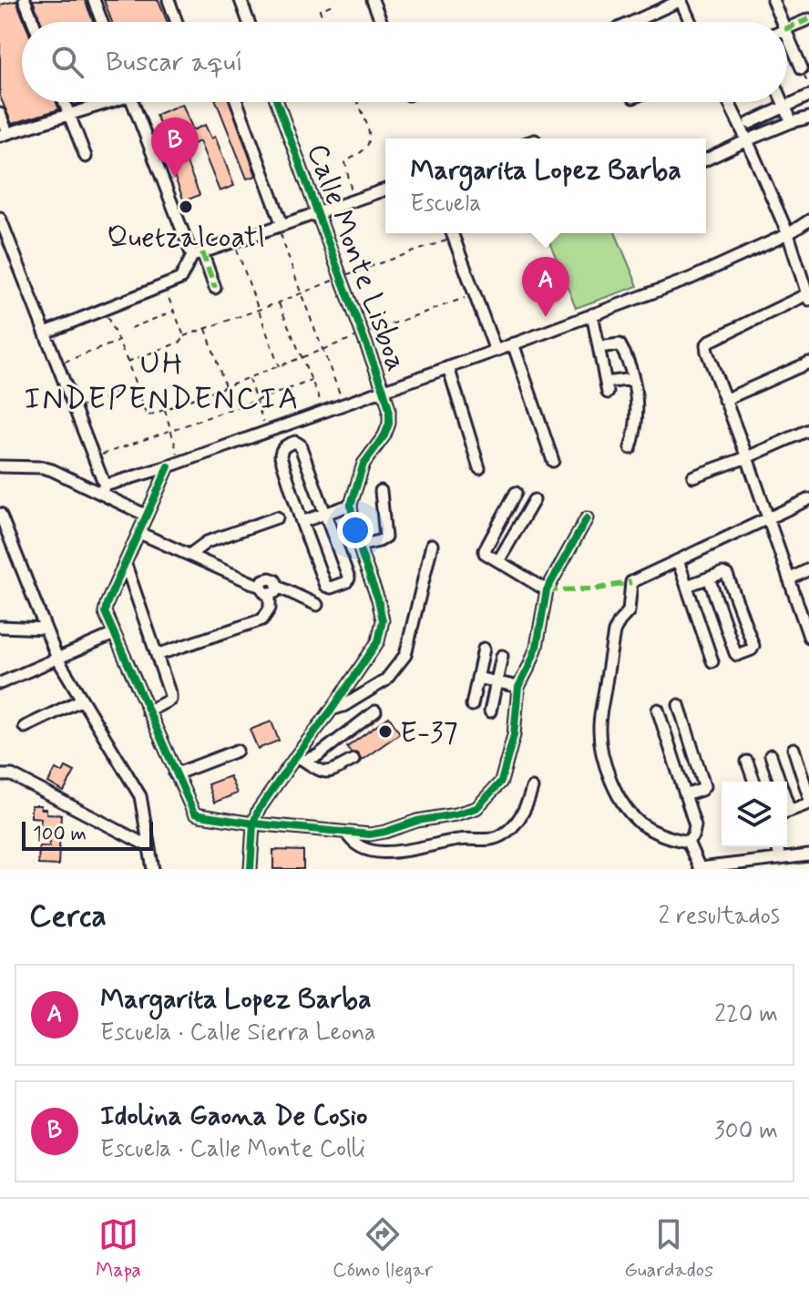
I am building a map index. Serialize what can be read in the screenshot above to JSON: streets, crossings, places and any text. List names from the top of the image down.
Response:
{
  "streets": {
    "street": ["Calle Monte Lisboa"]
  },
  "districts": ["UH INDEPENDENCIA"],
  "places": ["Quetzalcoatl", "E-37"],
  "scale_bar": "100 m",
  "page": {
    "search": "Buscar aquí",
    "pins": ["B", "A"],
    "popup": ["Margarita Lopez Barba", "Escuela"],
    "scale": "100 m",
    "heading": ["Cerca", "2 resultados"],
    "list": [
      {
        "mark": "A",
        "name": "Margarita Lopez Barba",
        "note": "Escuela · Calle Sierra Leona",
        "value": "220 m"
      },
      {
        "mark": "B",
        "name": "Idolina Gaona De Cosio",
        "note": "Escuela · Calle Monte Colli",
        "value": "300 m"
      }
    ],
    "nav": ["Mapa", "Cómo llegar", "Guardados"]
  }
}
